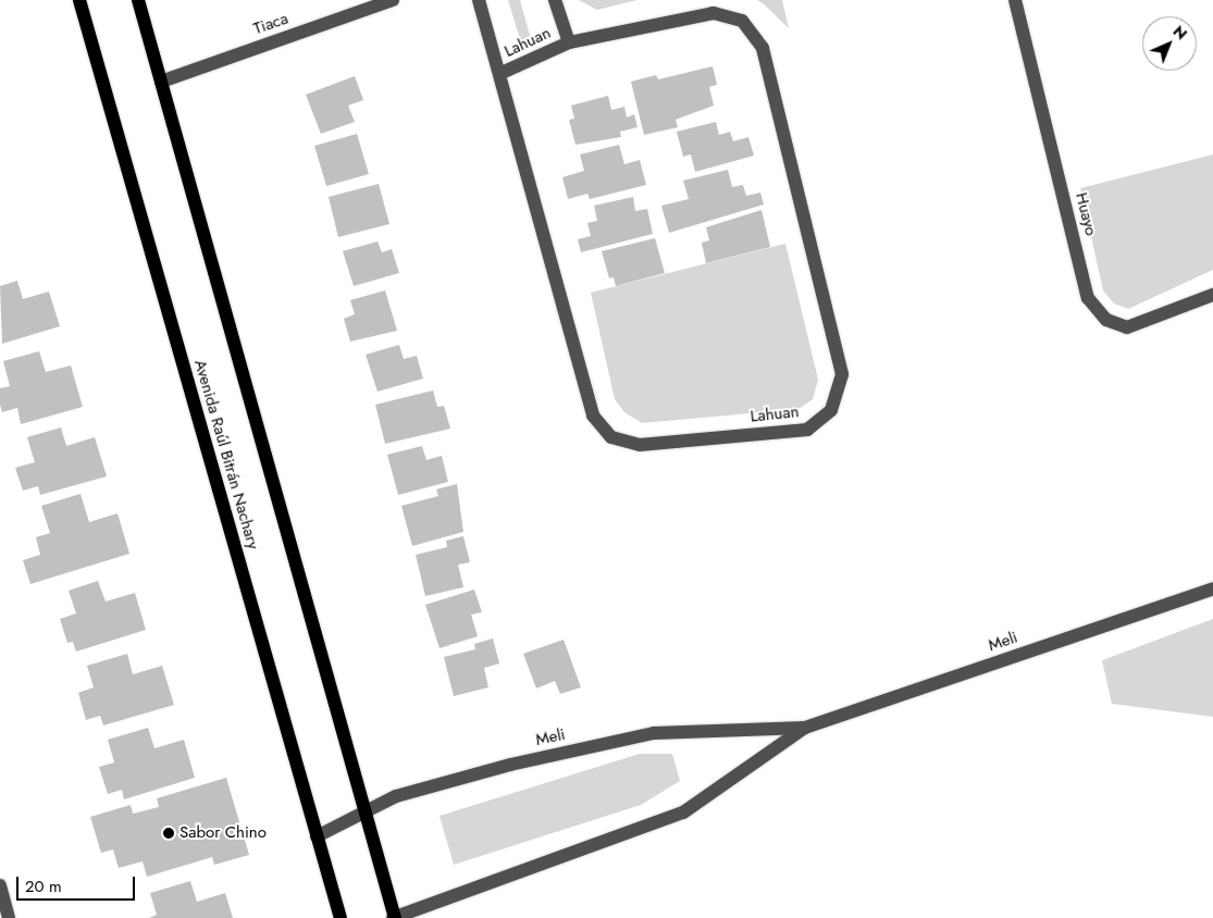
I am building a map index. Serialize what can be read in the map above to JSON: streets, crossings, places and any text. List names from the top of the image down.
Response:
{
  "streets": {
    "main road": ["Avenida Raúl Bitrán Nachary"],
    "street": [
      "Tiaca",
      "Lahuan",
      "Huayo",
      "Meli"
    ]
  },
  "crossings": [
    ["Avenida Raúl Bitrán Nachary", "Meli"]
  ],
  "places": ["Sabor Chino"],
  "scale_bar": "20 m",
  "north": "top right"
}
